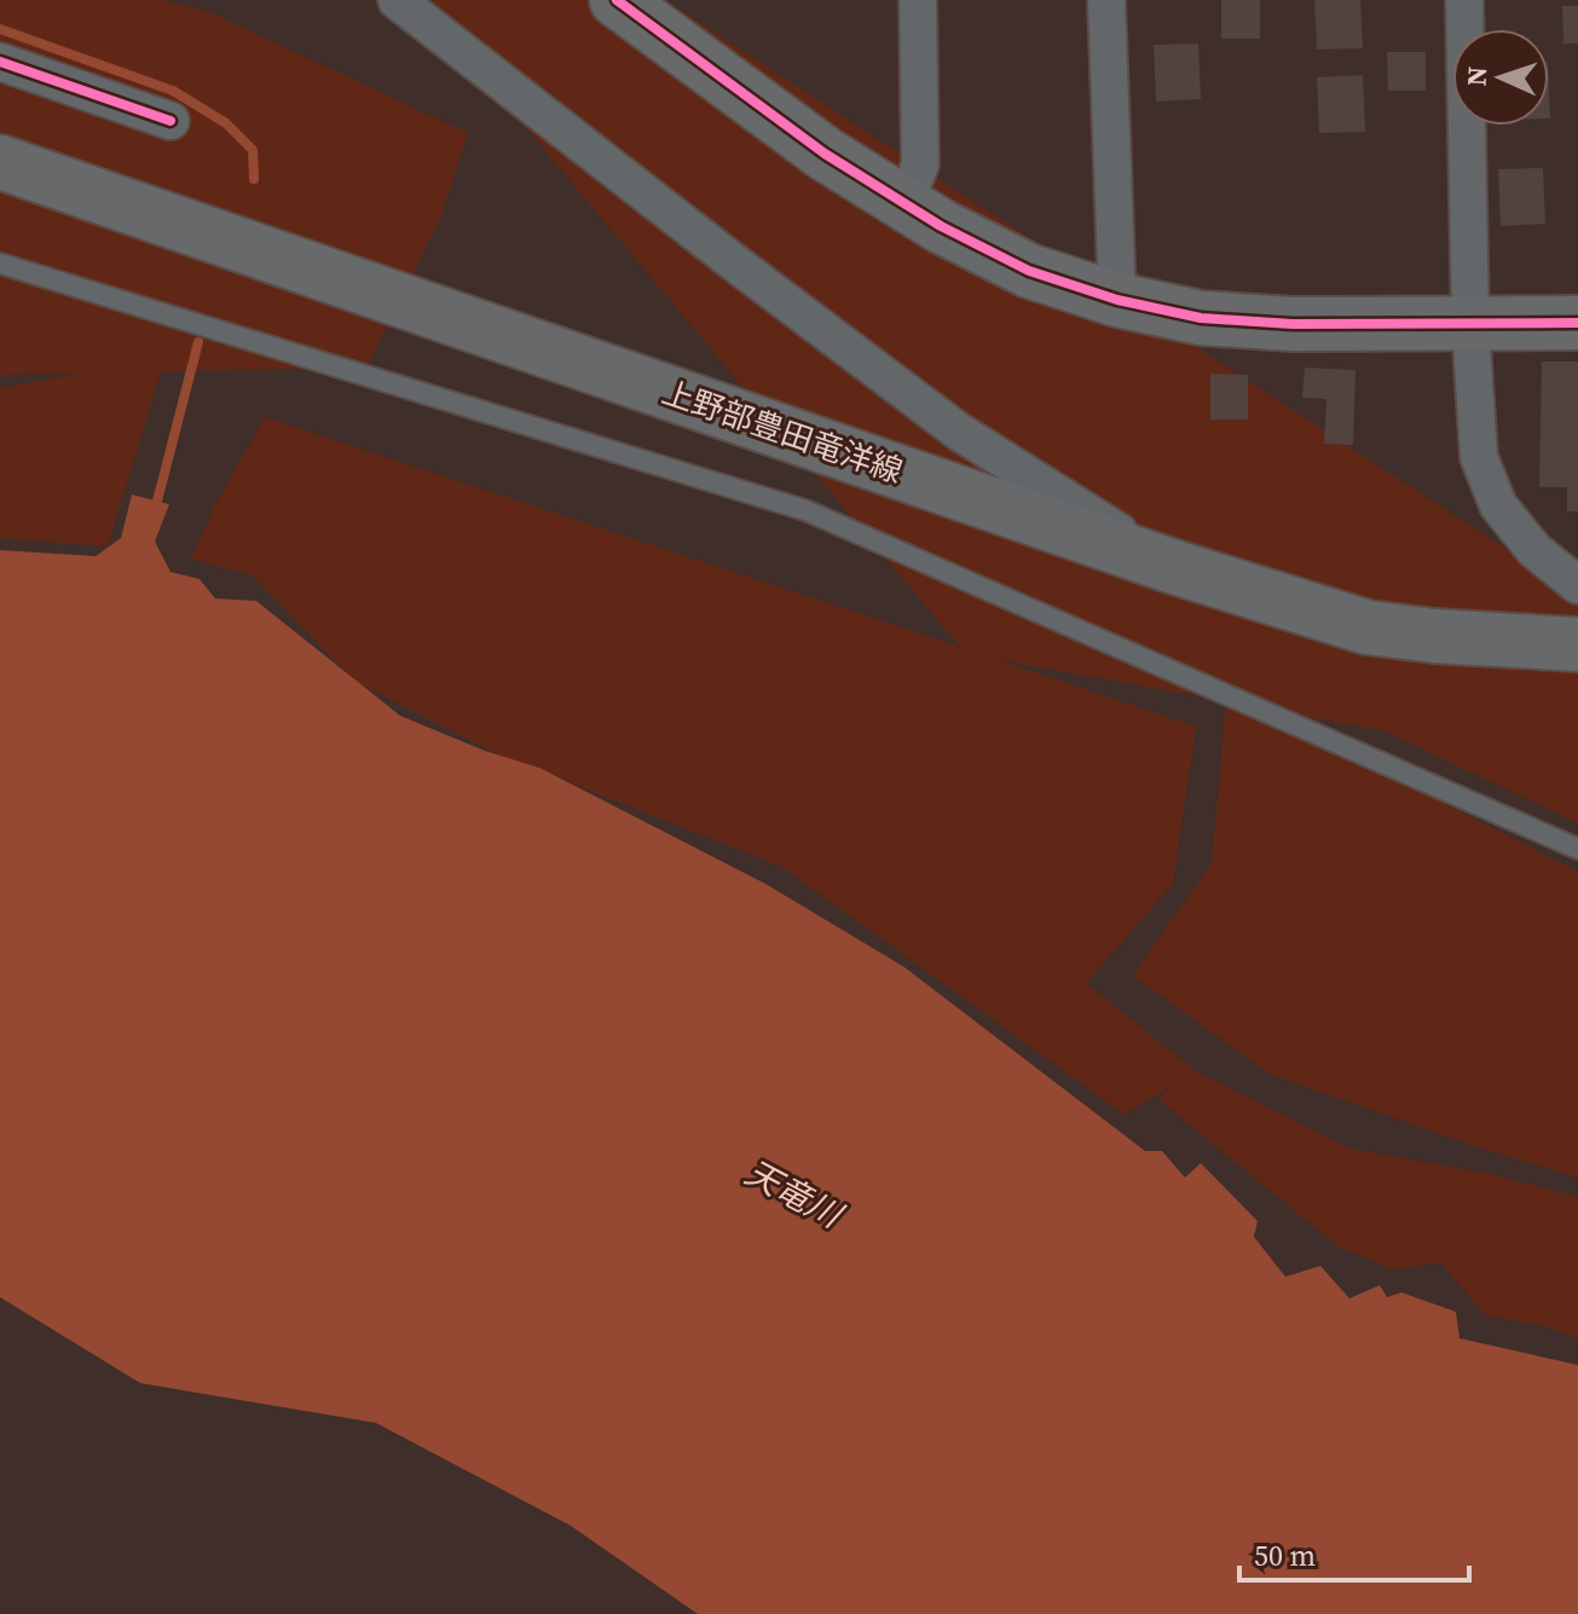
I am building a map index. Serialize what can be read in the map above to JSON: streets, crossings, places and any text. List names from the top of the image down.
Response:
{
  "streets": {
    "main road": ["上野部豊田竜洋線"]
  },
  "water": ["天竜川"],
  "scale_bar": "50 m",
  "north": "left"
}
